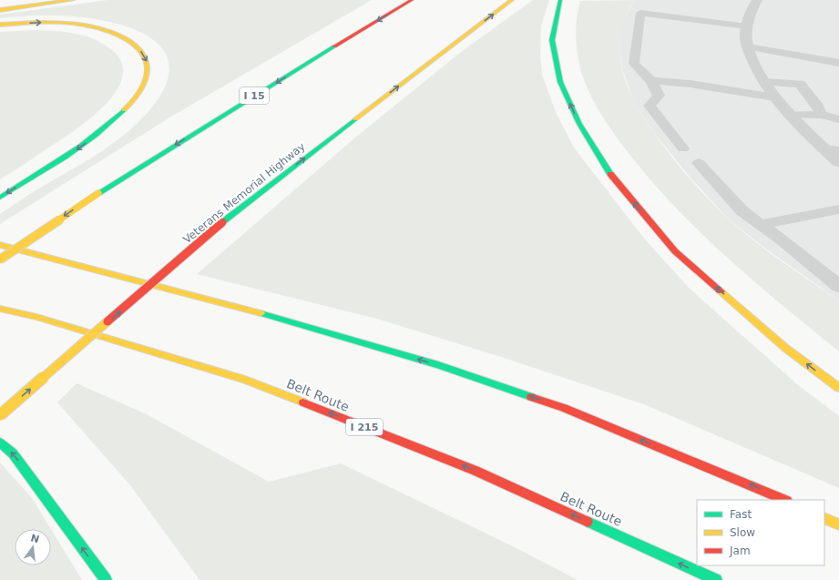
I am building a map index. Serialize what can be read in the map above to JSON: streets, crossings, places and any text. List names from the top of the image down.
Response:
{
  "streets": {
    "highway": [
      "I 15",
      "Veterans Memorial Highway",
      "Belt Route",
      "I 215"
    ]
  },
  "one_way": ["Veterans Memorial Highway"],
  "legend": ["Fast", "Slow", "Jam"],
  "north": "top"
}
